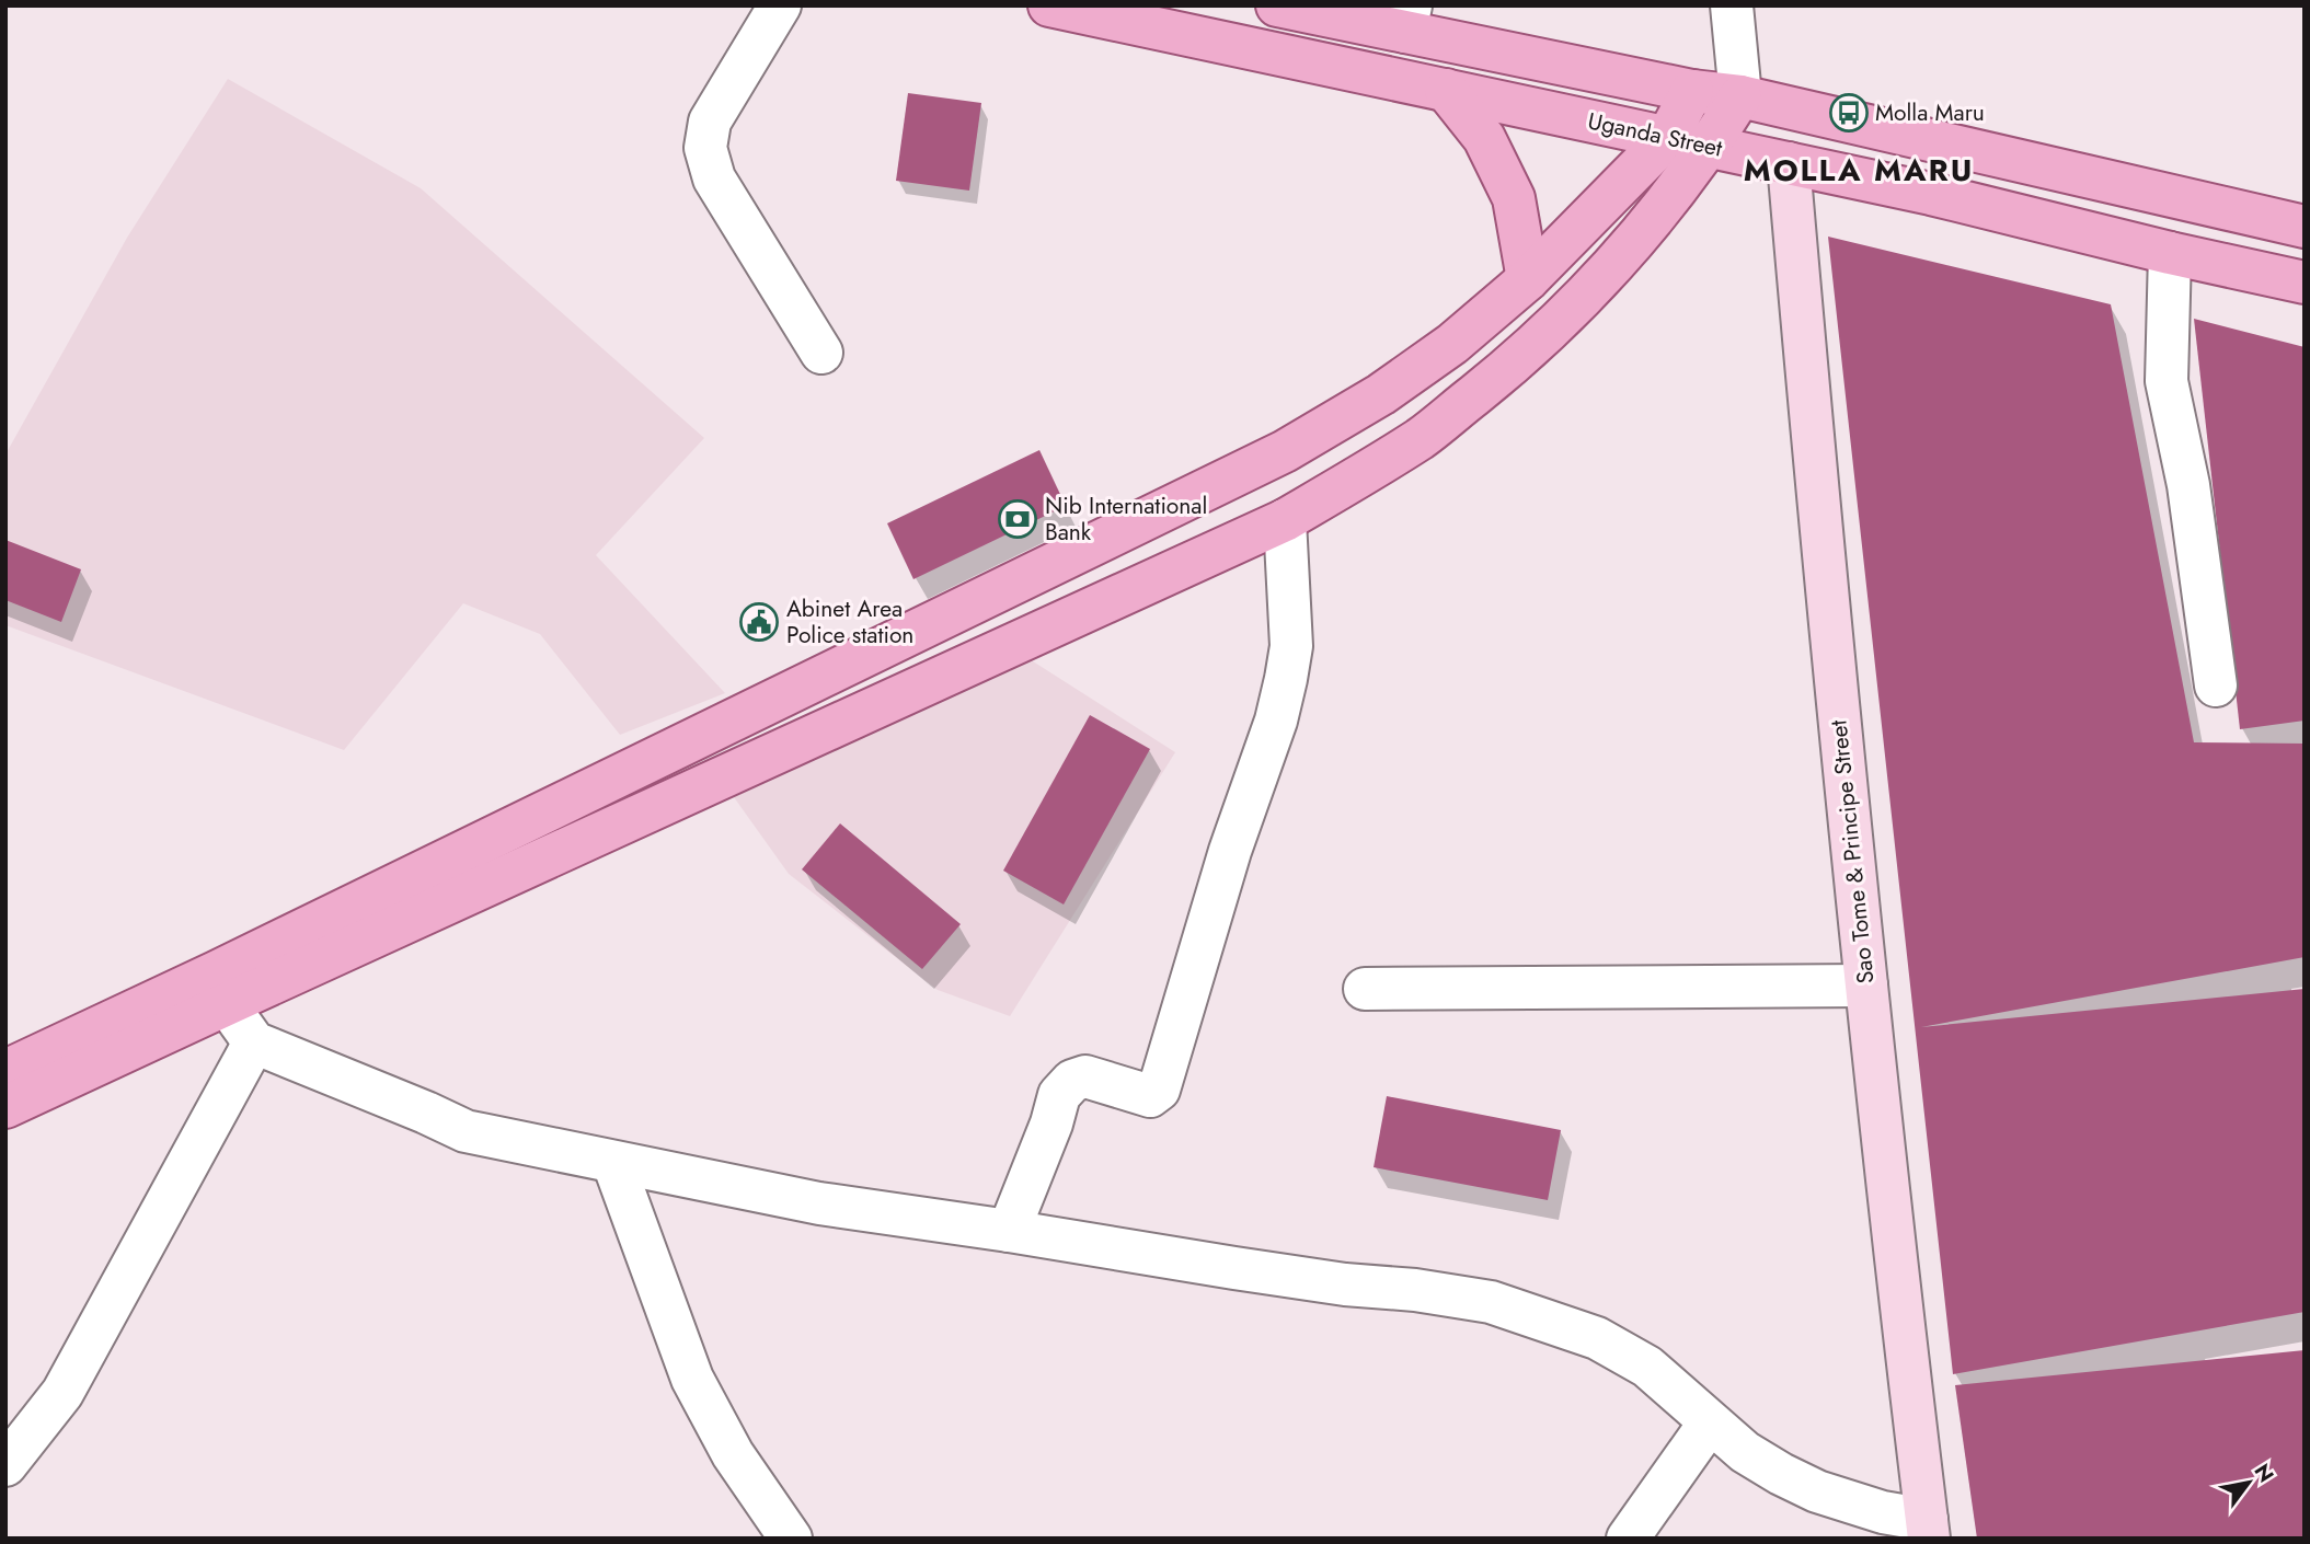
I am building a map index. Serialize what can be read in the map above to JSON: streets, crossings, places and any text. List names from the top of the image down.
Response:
{
  "streets": {
    "main road": ["Uganda Street", "Sao Tome & Principe Street"]
  },
  "crossings": [
    ["Uganda Street", "Sao Tome & Principe Street"]
  ],
  "districts": ["MOLLA MARU"],
  "places": {
    "bus stop": ["Molla Maru"],
    "bank": ["Nib International Bank"],
    "public building": ["Abinet Area Police station"]
  },
  "north": "top right"
}
